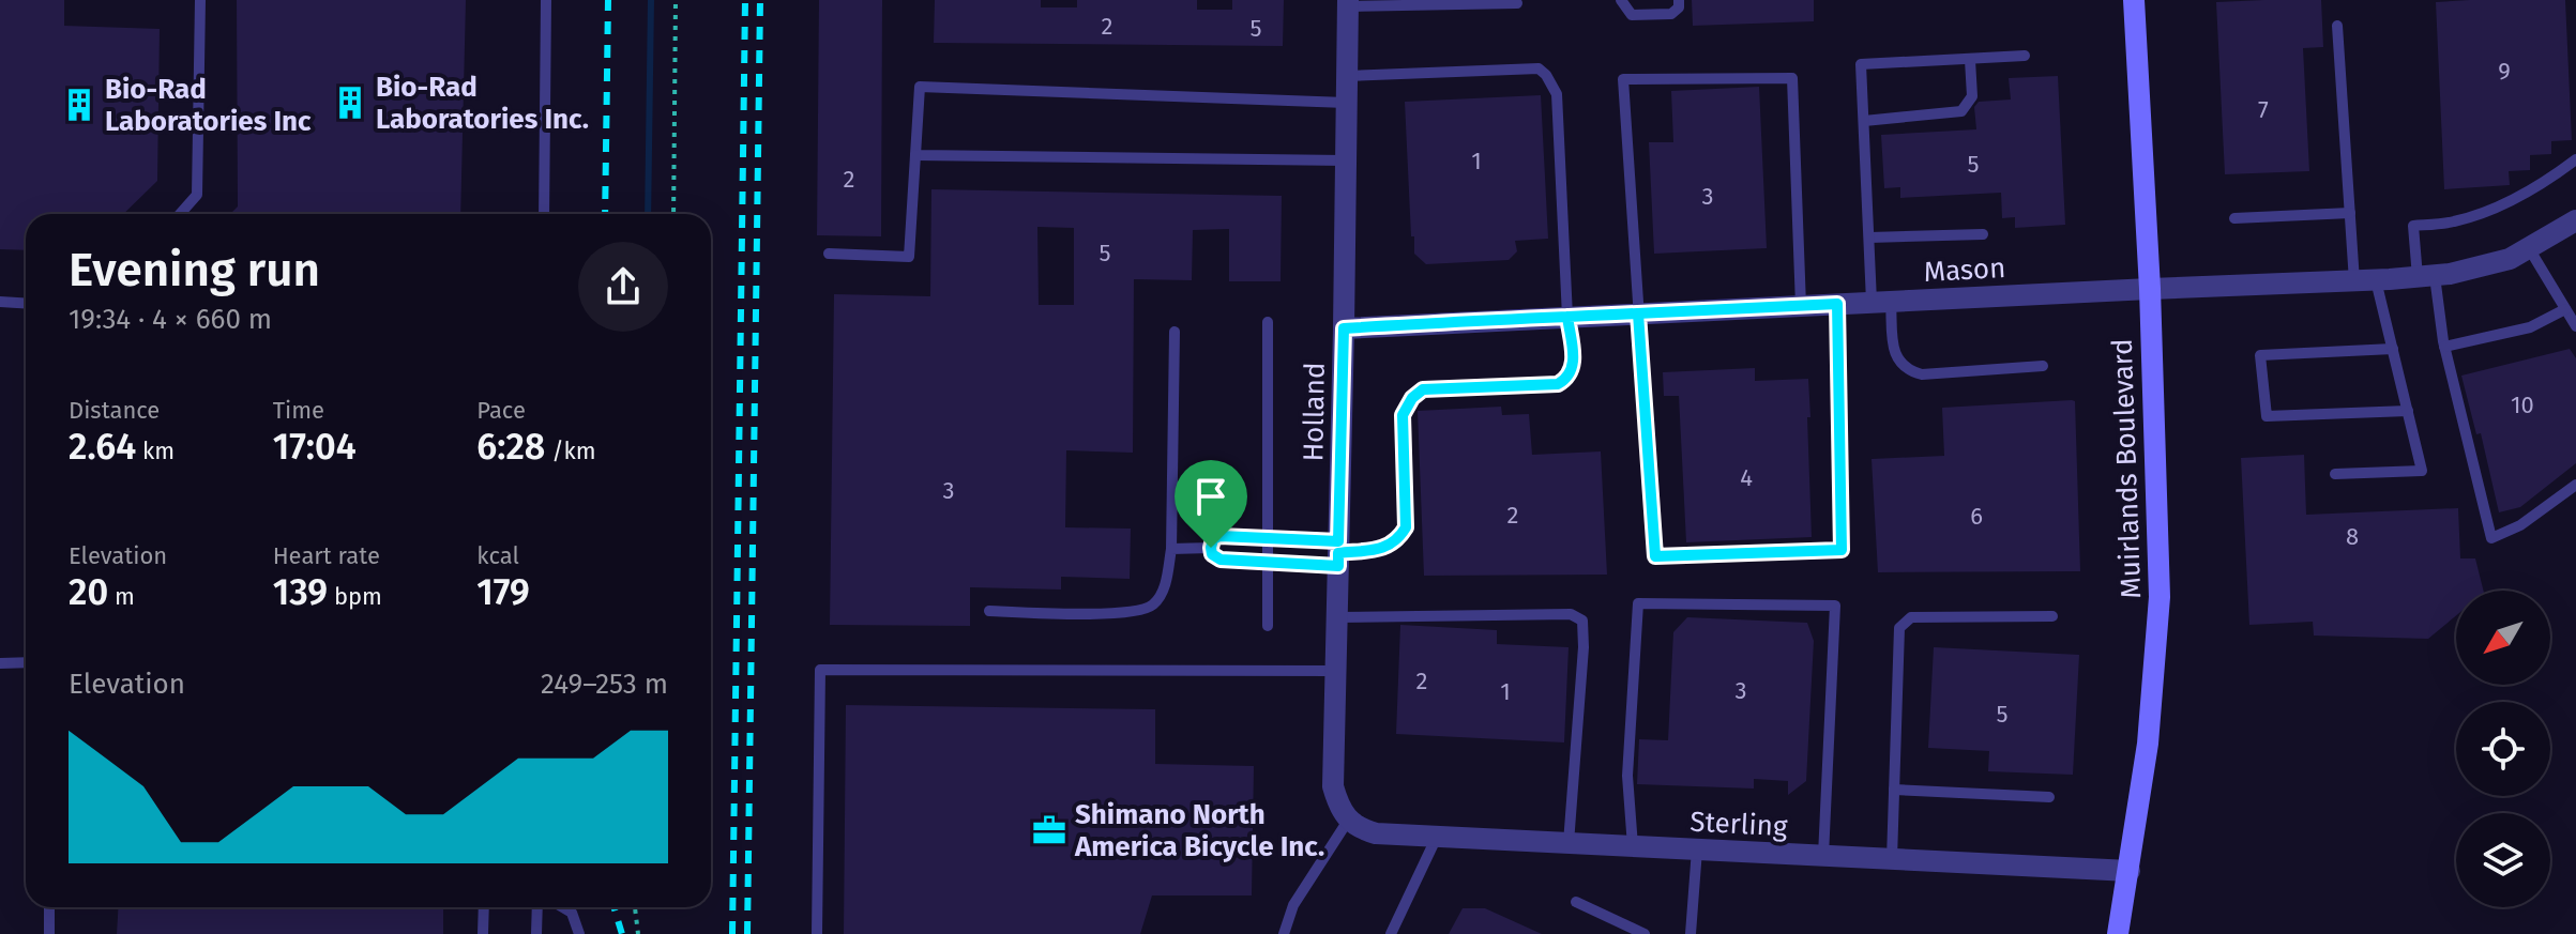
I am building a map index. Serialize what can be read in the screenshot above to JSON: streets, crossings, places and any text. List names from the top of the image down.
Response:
{
  "streets": {
    "main road": ["Muirlands Boulevard"],
    "street": ["Mason", "Holland", "Sterling"]
  },
  "crossings": [
    ["Mason", "Holland"],
    ["Mason", "Muirlands Boulevard"],
    ["Holland", "Sterling"],
    ["Muirlands Boulevard", "Sterling"]
  ],
  "places": {
    "building": ["Bio-Rad Laboratories Inc.", "Bio-Rad Laboratories Inc"],
    "office": ["Shimano North America Bicycle Inc."]
  },
  "house_numbers": [
    "2",
    "5",
    "9",
    "7",
    "1",
    "5",
    "2",
    "3",
    "5",
    "10",
    "4",
    "3",
    "2",
    "6",
    "8",
    "2",
    "3",
    "1",
    "5"
  ],
  "north": "bottom left",
  "page": {
    "heading": ["Evening run", "19:34 · 4 × 660 m"],
    "stats": [
      ["Distance", "2.64 km"],
      ["Time", "17:04"],
      ["Pace", "6:28 /km"],
      ["Elevation", "20 m"],
      ["Heart rate", "139 bpm"],
      ["kcal", "179"]
    ],
    "chart": ["Elevation", "249–253 m"]
  }
}
